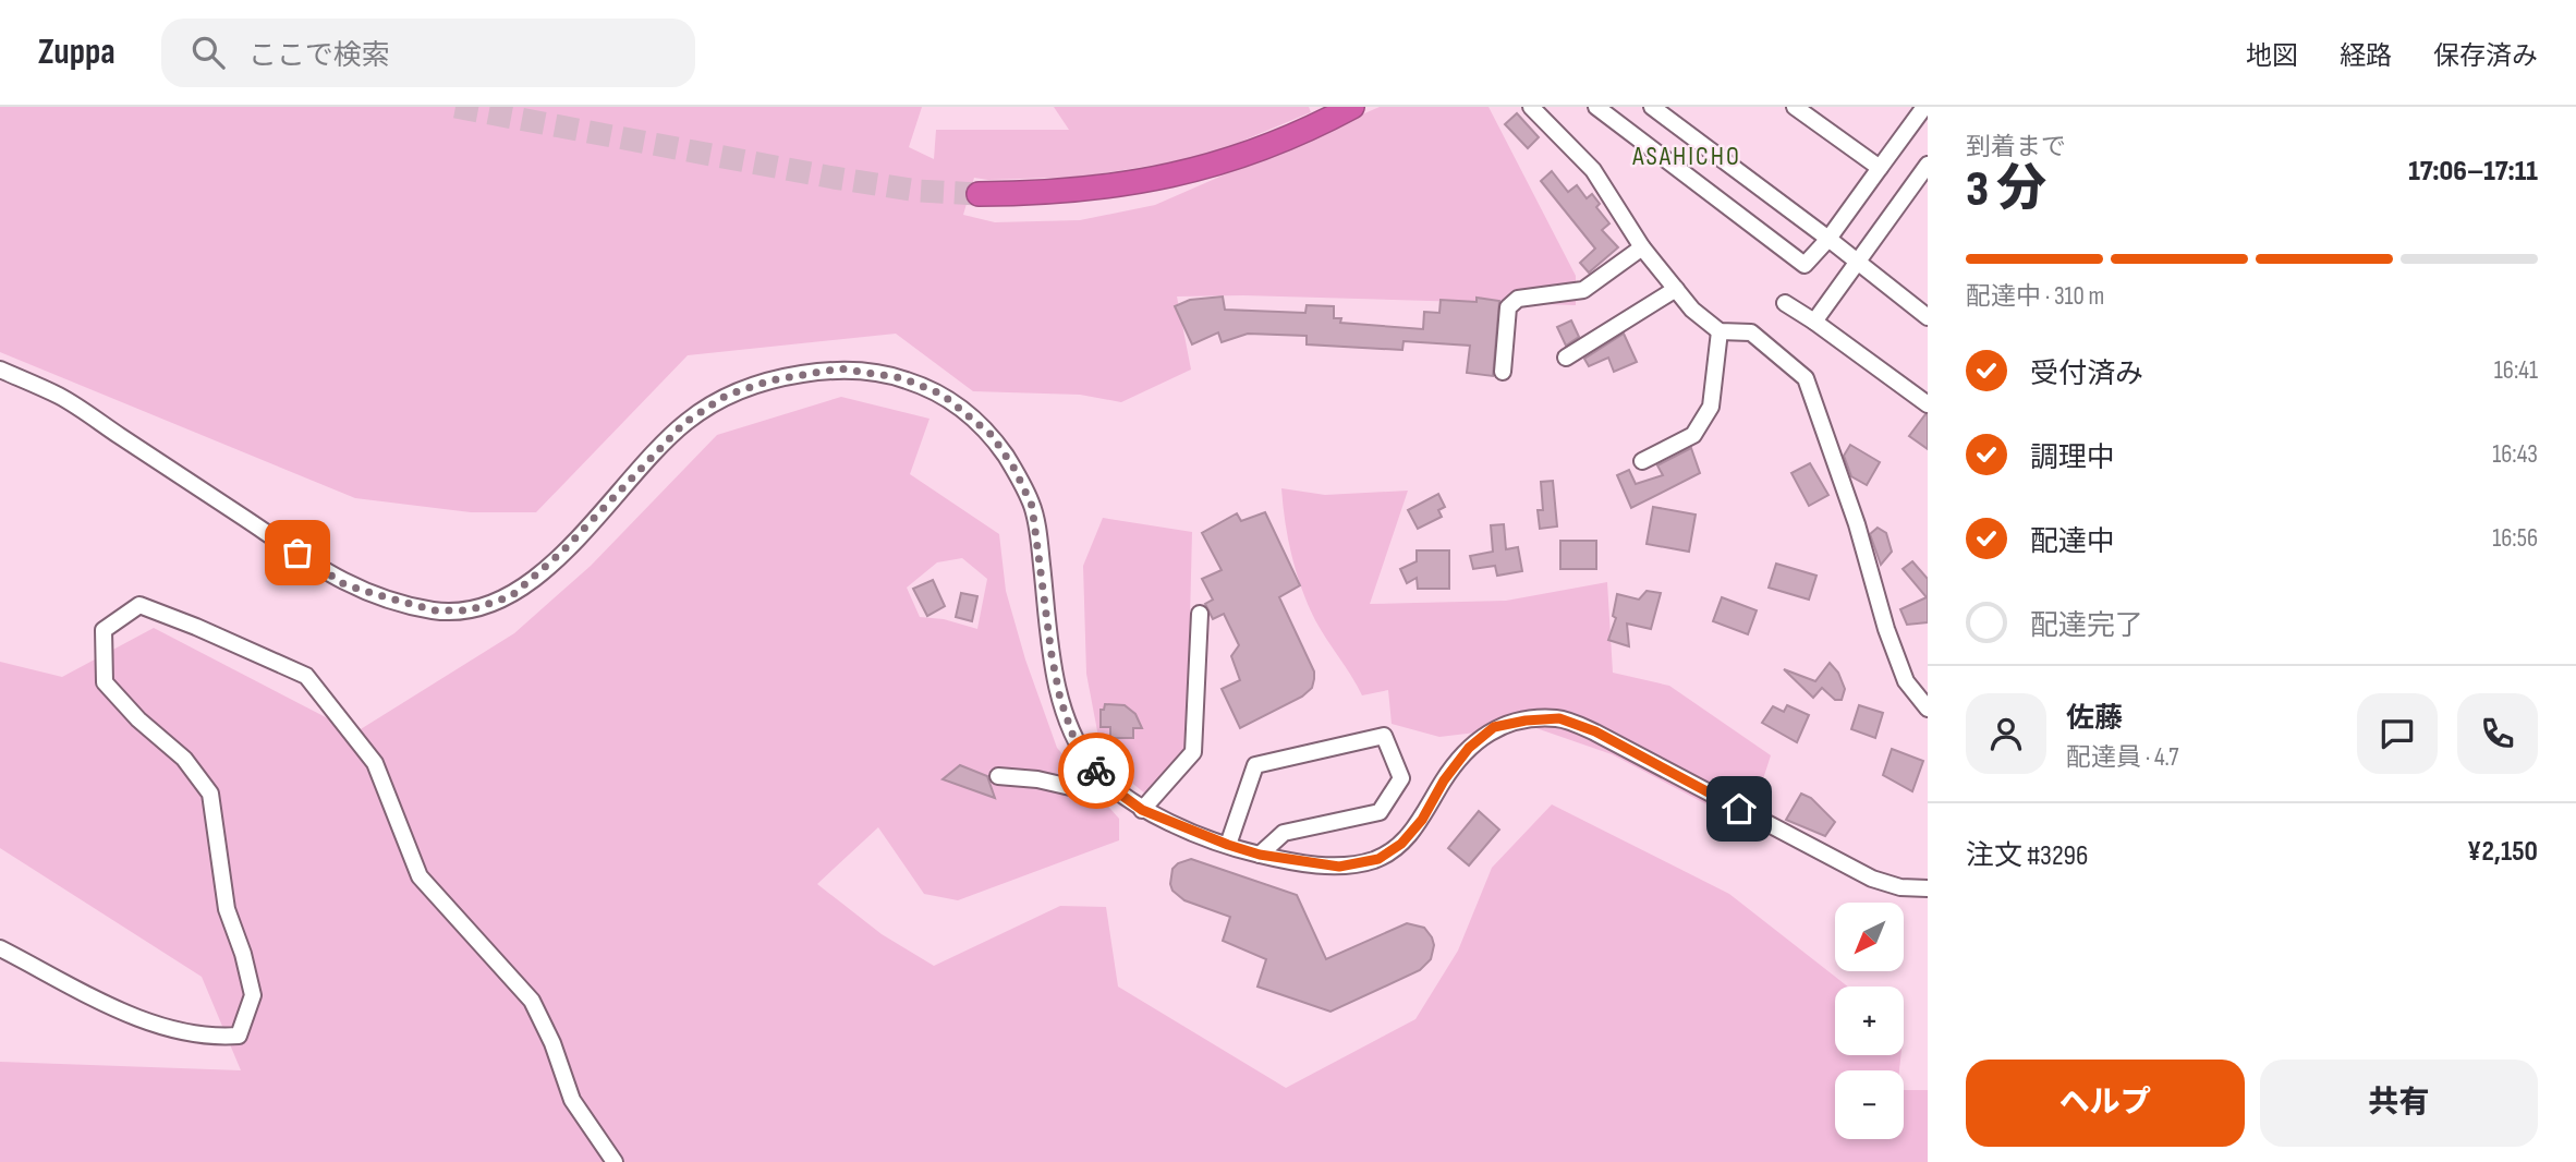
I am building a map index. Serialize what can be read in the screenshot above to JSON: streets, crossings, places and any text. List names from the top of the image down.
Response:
{
  "districts": ["ASAHICHO"],
  "north": "bottom left",
  "page": {
    "header": "Zuppa",
    "search": "ここで検索",
    "nav": ["地図", "経路", "保存済み"],
    "heading": ["3 分", "到着まで", "17:06–17:11"],
    "panel": [
      "佐藤",
      "配達員 · 4.7",
      "注文 #3296",
      "¥2,150"
    ],
    "bar": "配達中 · 310 m",
    "list": [
      ["受付済み", "16:41"],
      ["調理中", "16:43"],
      ["配達中", "16:56"],
      "配達完了"
    ],
    "map_buttons": ["+", "−"],
    "buttons": ["ヘルプ", "共有"]
  }
}
